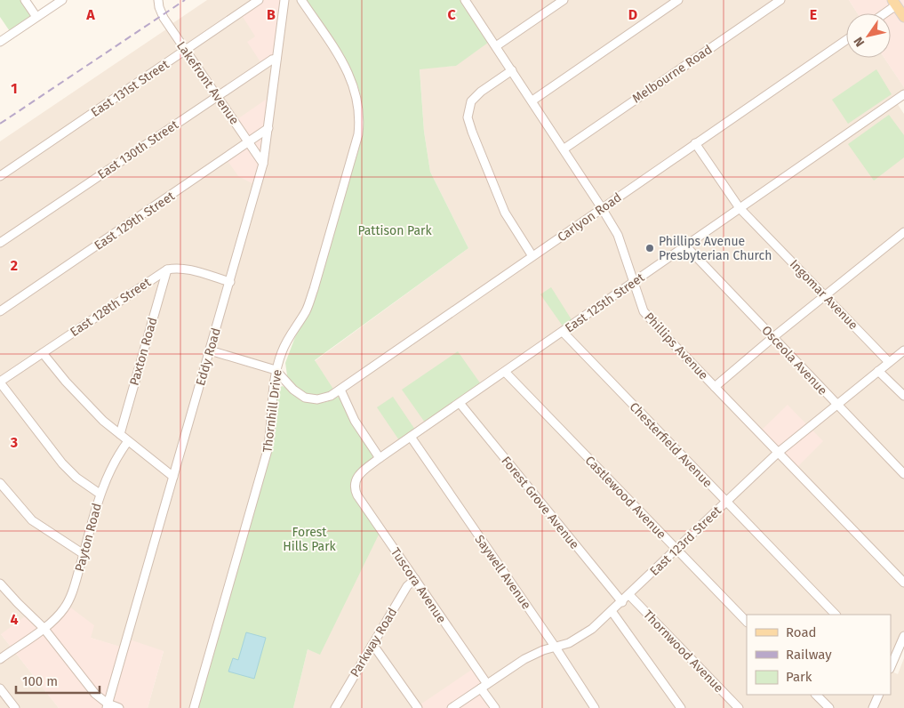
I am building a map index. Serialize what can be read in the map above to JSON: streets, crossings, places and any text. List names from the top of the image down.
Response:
{
  "streets": {
    "street": [
      "Melbourne Road",
      "Lakefront Avenue",
      "East 131st Street",
      "East 130th Street",
      "Carlyon Road",
      "East 129th Street",
      "Ingomar Avenue",
      "East 125th Street",
      "East 128th Street",
      "Phillips Avenue",
      "Paxton Road",
      "Eddy Road",
      "Osceola Avenue",
      "Thornhill Drive",
      "Chesterfield Avenue",
      "Castlewood Avenue",
      "Forest Grove Avenue",
      "Payton Road",
      "East 123rd Street",
      "Saywell Avenue",
      "Tuscora Avenue",
      "Parkway Road",
      "Thornwood Avenue"
    ]
  },
  "crossings": [
    ["Melbourne Road", "Phillips Avenue"],
    ["Lakefront Avenue", "East 131st Street"],
    ["Lakefront Avenue", "East 130th Street"],
    ["Lakefront Avenue", "East 129th Street"],
    ["Lakefront Avenue", "Eddy Road"],
    ["East 130th Street", "Eddy Road"],
    ["Carlyon Road", "Ingomar Avenue"],
    ["Carlyon Road", "Phillips Avenue"],
    ["Carlyon Road", "Thornhill Drive"],
    ["East 129th Street", "Eddy Road"],
    ["Ingomar Avenue", "East 125th Street"],
    ["Ingomar Avenue", "East 123rd Street"],
    ["East 125th Street", "Phillips Avenue"],
    ["East 125th Street", "Osceola Avenue"],
    ["East 125th Street", "Chesterfield Avenue"],
    ["East 125th Street", "Castlewood Avenue"],
    ["East 125th Street", "Forest Grove Avenue"],
    ["East 125th Street", "Saywell Avenue"],
    ["East 125th Street", "Tuscora Avenue"],
    ["East 128th Street", "Paxton Road"],
    ["Phillips Avenue", "East 123rd Street"],
    ["Osceola Avenue", "East 123rd Street"],
    ["Chesterfield Avenue", "East 123rd Street"],
    ["Castlewood Avenue", "East 123rd Street"],
    ["Forest Grove Avenue", "East 123rd Street"],
    ["East 123rd Street", "Saywell Avenue"],
    ["East 123rd Street", "Tuscora Avenue"],
    ["East 123rd Street", "Thornwood Avenue"],
    ["Tuscora Avenue", "Parkway Road"]
  ],
  "parks": ["Pattison Park", "Forest Hills Park"],
  "places": ["Phillips Avenue Presbyterian Church"],
  "legend": ["Road", "Railway", "Park"],
  "scale_bar": "100 m",
  "north": "bottom left",
  "grid": {
    "columns": [
      "A",
      "B",
      "C",
      "D",
      "E"
    ],
    "rows": [
      "1",
      "2",
      "3",
      "4"
    ]
  }
}
